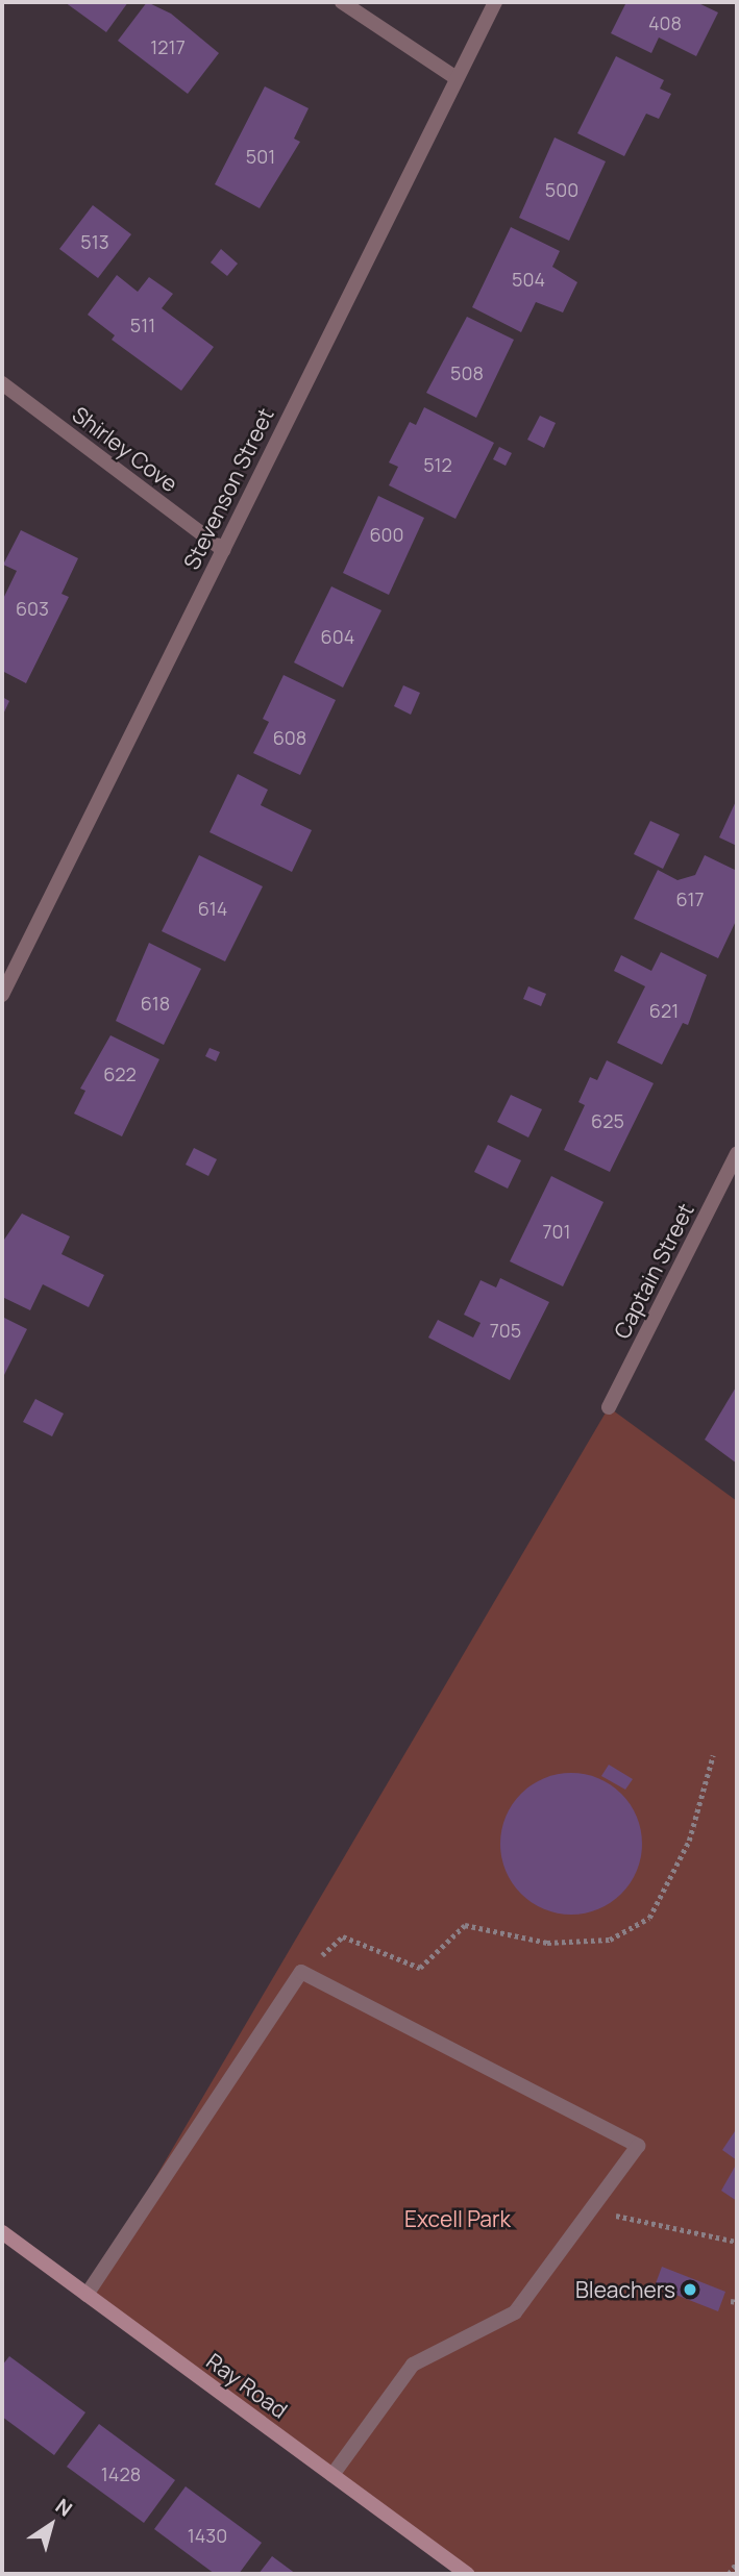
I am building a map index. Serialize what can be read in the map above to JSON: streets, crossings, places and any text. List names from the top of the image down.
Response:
{
  "streets": {
    "street": [
      "Shirley Cove",
      "Stevenson Street",
      "Captain Street",
      "Ray Road"
    ]
  },
  "crossings": [
    ["Shirley Cove", "Stevenson Street"]
  ],
  "parks": ["Excell Park"],
  "places": ["Bleachers"],
  "house_numbers": [
    "408",
    "1217",
    "501",
    "500",
    "513",
    "504",
    "511",
    "508",
    "512",
    "600",
    "603",
    "604",
    "608",
    "617",
    "614",
    "618",
    "621",
    "622",
    "625",
    "701",
    "705",
    "1428",
    "1430"
  ],
  "north": "top right"
}
